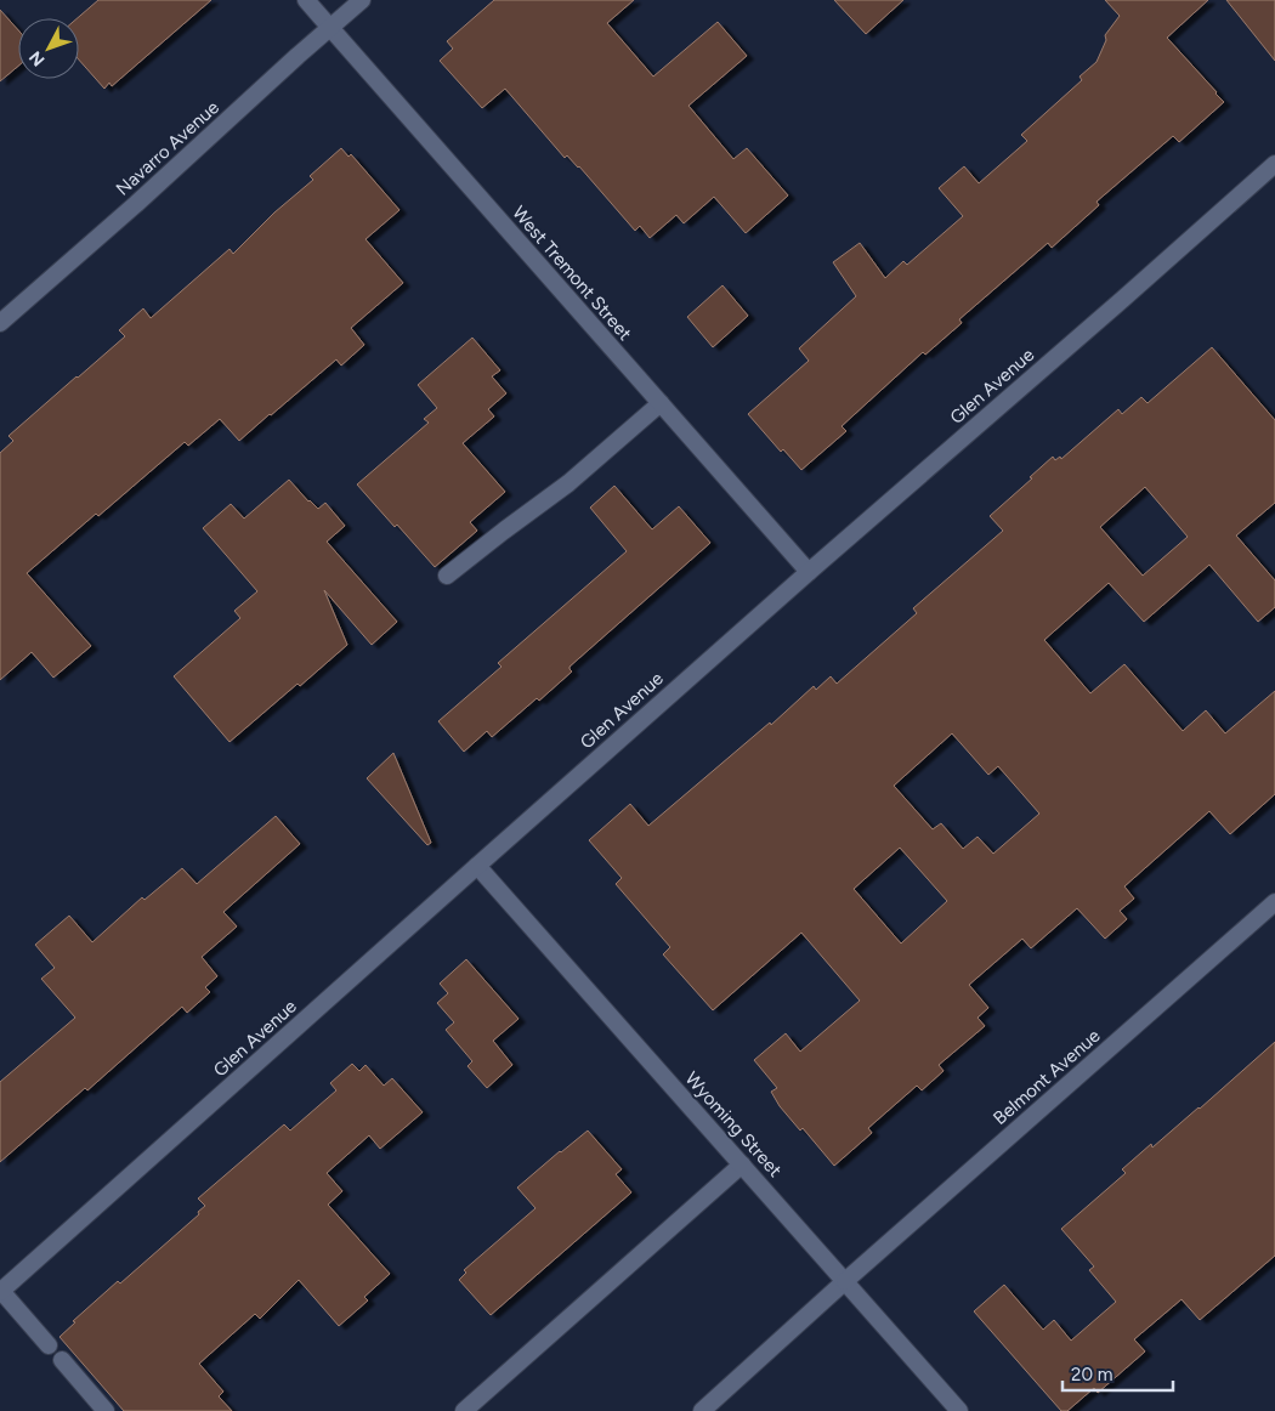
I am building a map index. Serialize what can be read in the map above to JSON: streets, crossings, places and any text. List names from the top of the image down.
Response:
{
  "streets": {
    "street": [
      "Navarro Avenue",
      "West Tremont Street",
      "Glen Avenue",
      "Belmont Avenue",
      "Wyoming Street"
    ]
  },
  "crossings": [
    ["Navarro Avenue", "West Tremont Street"],
    ["West Tremont Street", "Glen Avenue"],
    ["Glen Avenue", "Wyoming Street"],
    ["Belmont Avenue", "Wyoming Street"]
  ],
  "scale_bar": "20 m",
  "north": "bottom left"
}
